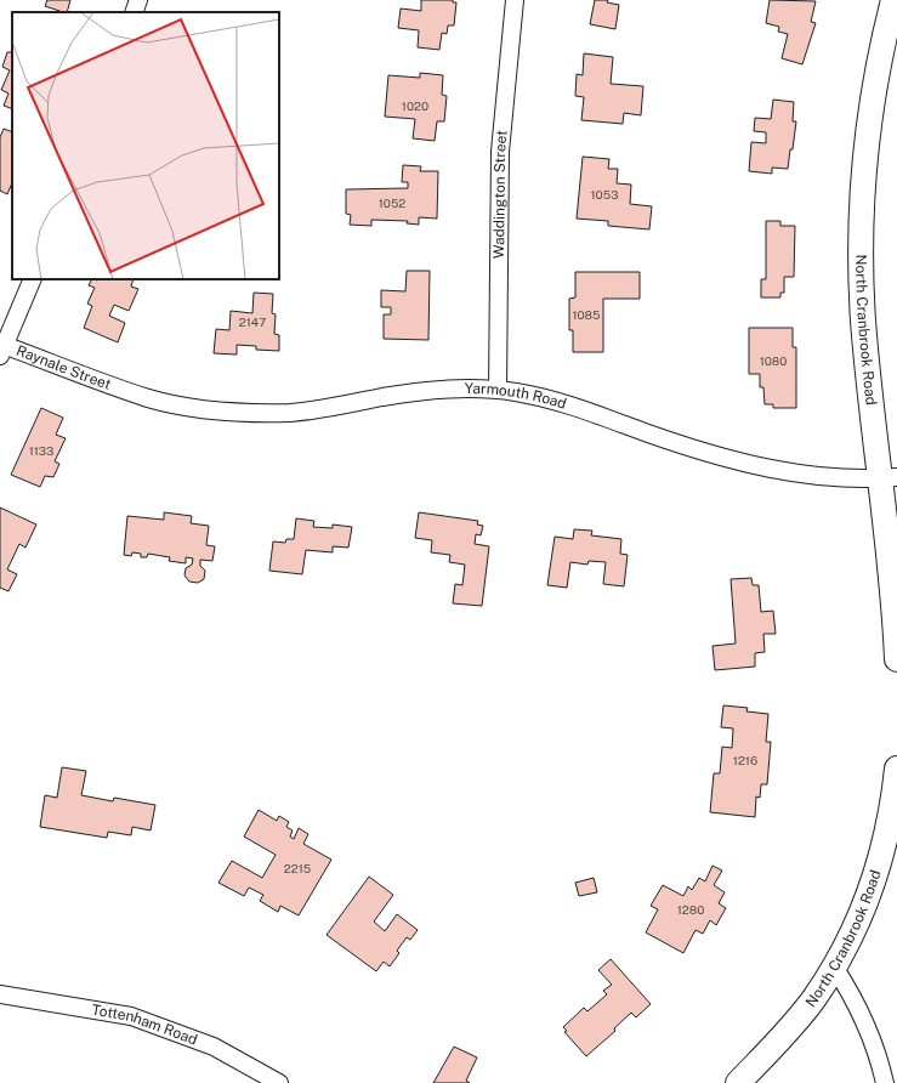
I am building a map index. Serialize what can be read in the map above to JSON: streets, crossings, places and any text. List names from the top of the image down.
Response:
{
  "streets": {
    "street": [
      "Waddington Street",
      "North Cranbrook Road",
      "Raynale Street",
      "Yarmouth Road",
      "Tottenham Road"
    ]
  },
  "crossings": [
    ["Waddington Street", "Yarmouth Road"],
    ["North Cranbrook Road", "Yarmouth Road"],
    ["Raynale Street", "Yarmouth Road"]
  ],
  "house_numbers": [
    "1020",
    "1053",
    "1052",
    "1085",
    "2147",
    "1080",
    "1133",
    "1216",
    "2215",
    "1280"
  ]
}
